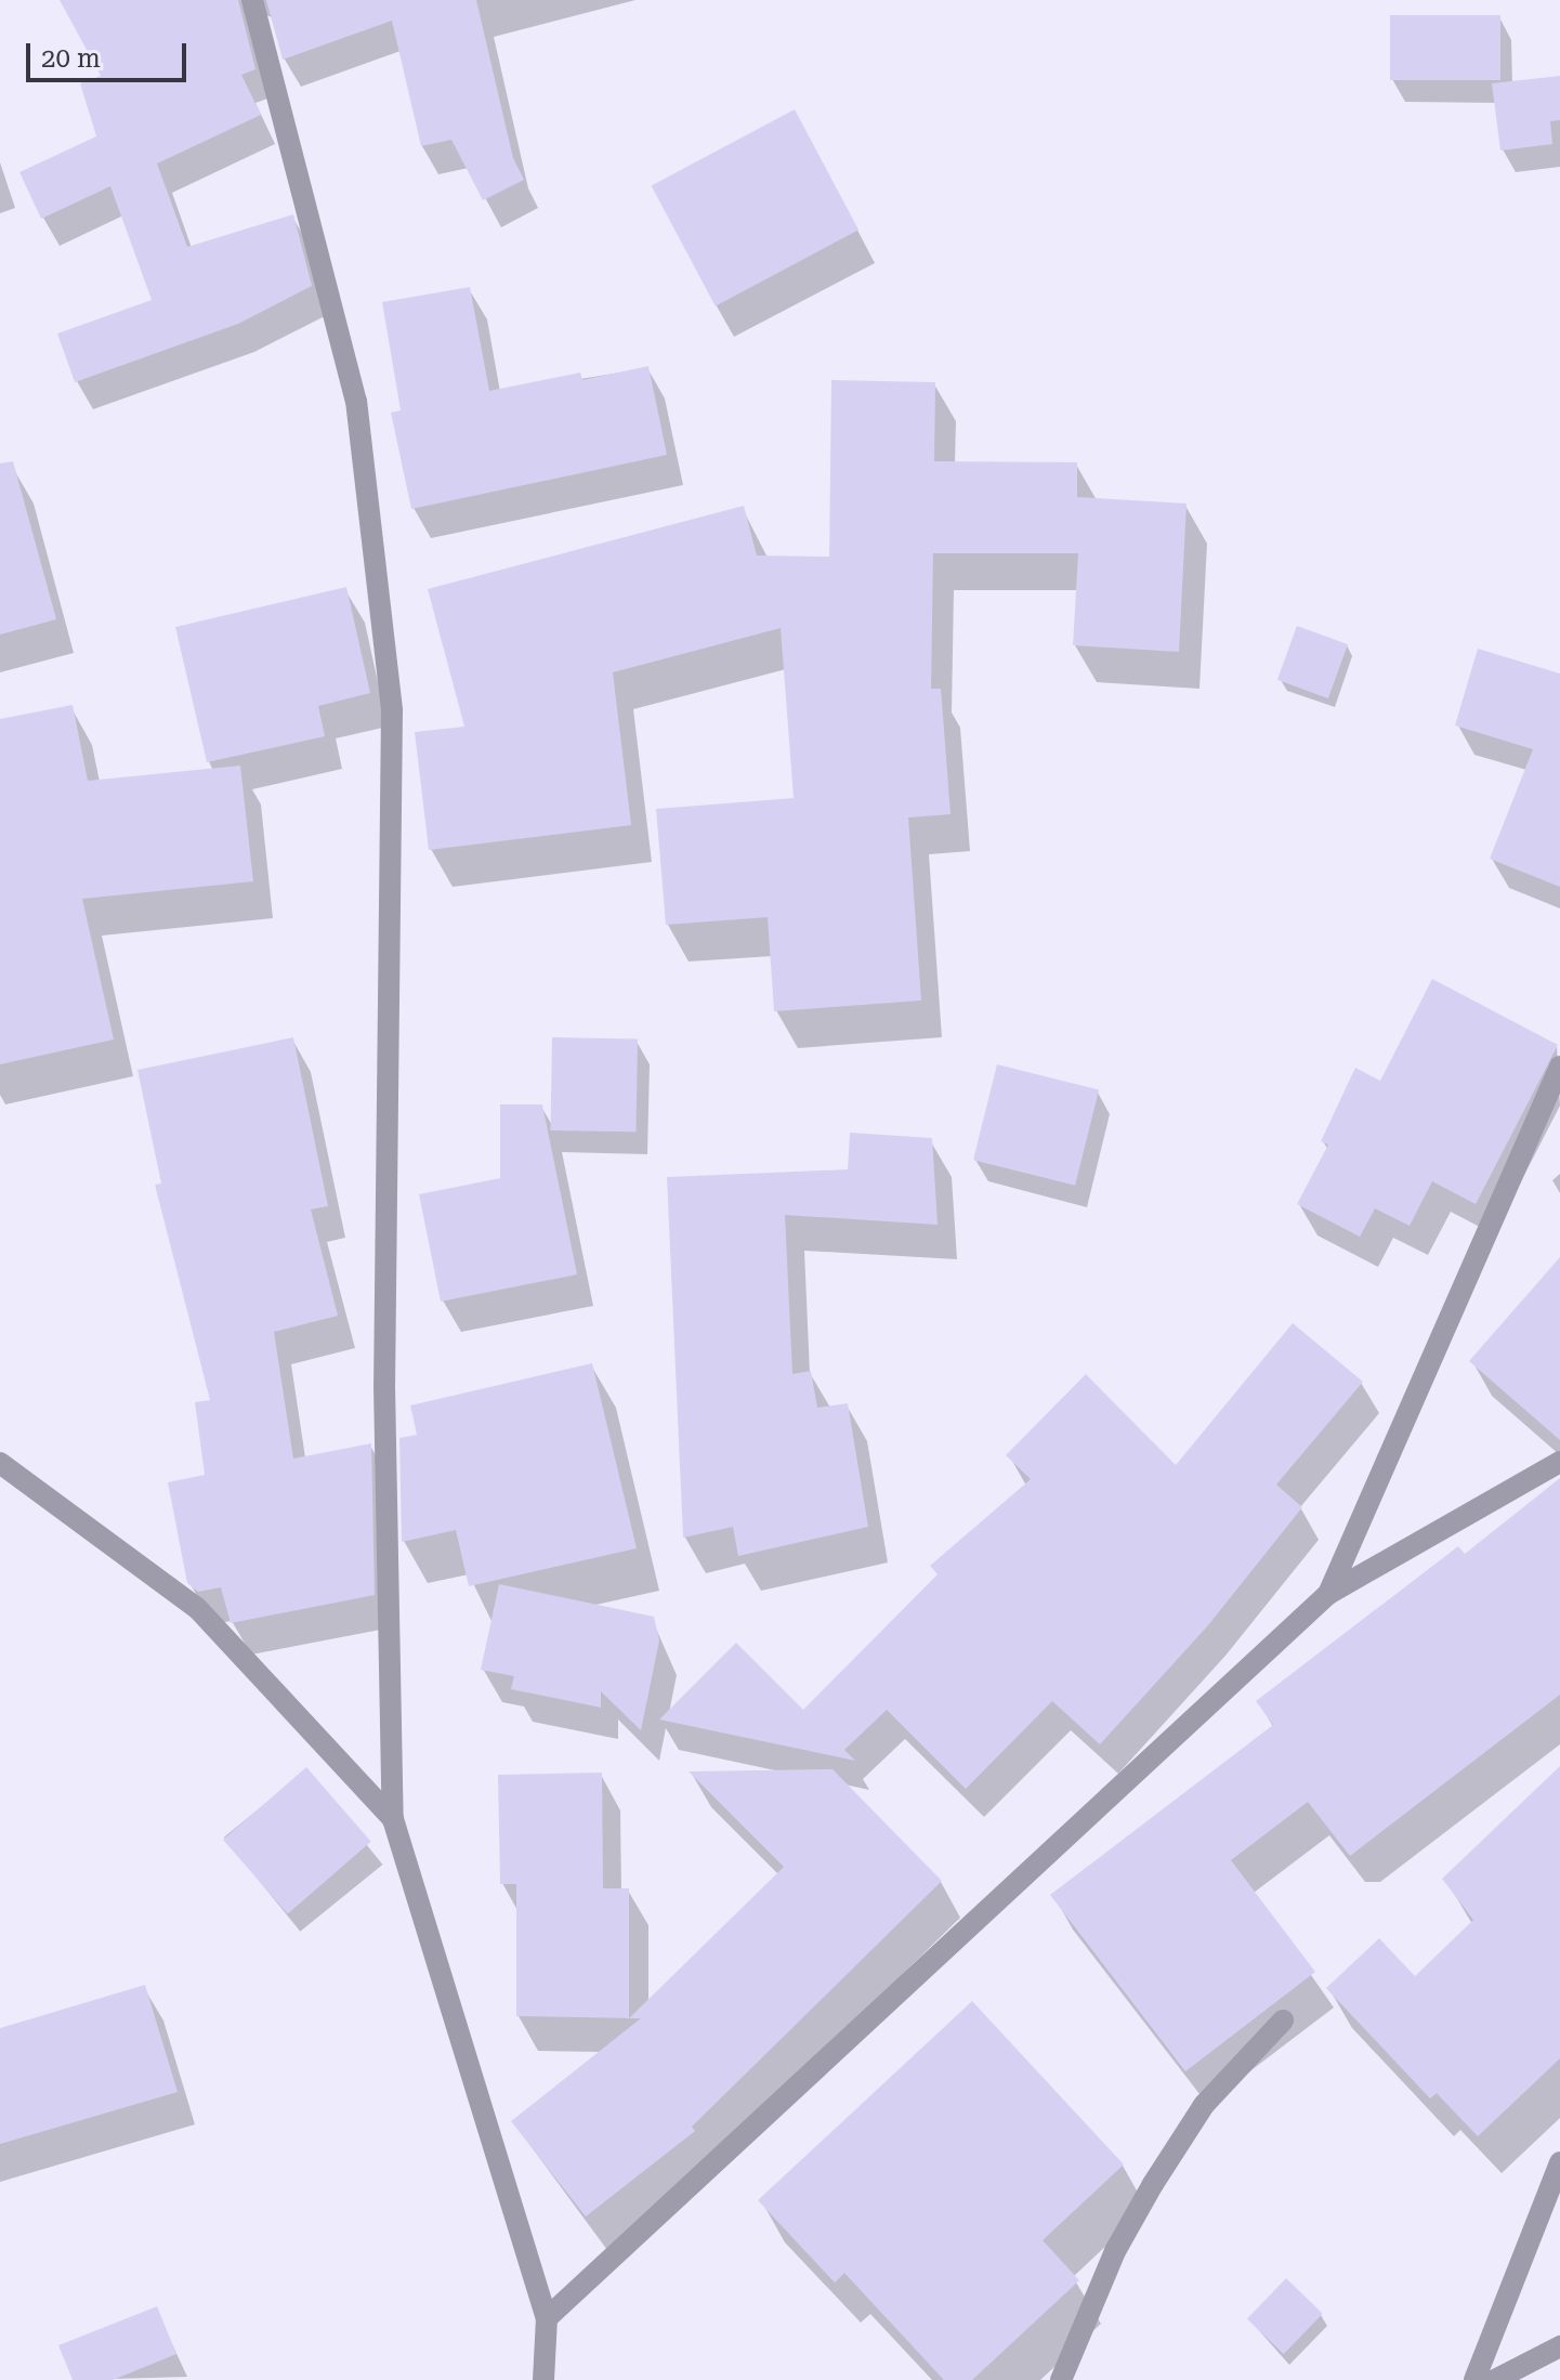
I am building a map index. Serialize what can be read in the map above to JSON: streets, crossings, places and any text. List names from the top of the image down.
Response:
{
  "scale_bar": "20 m"
}
